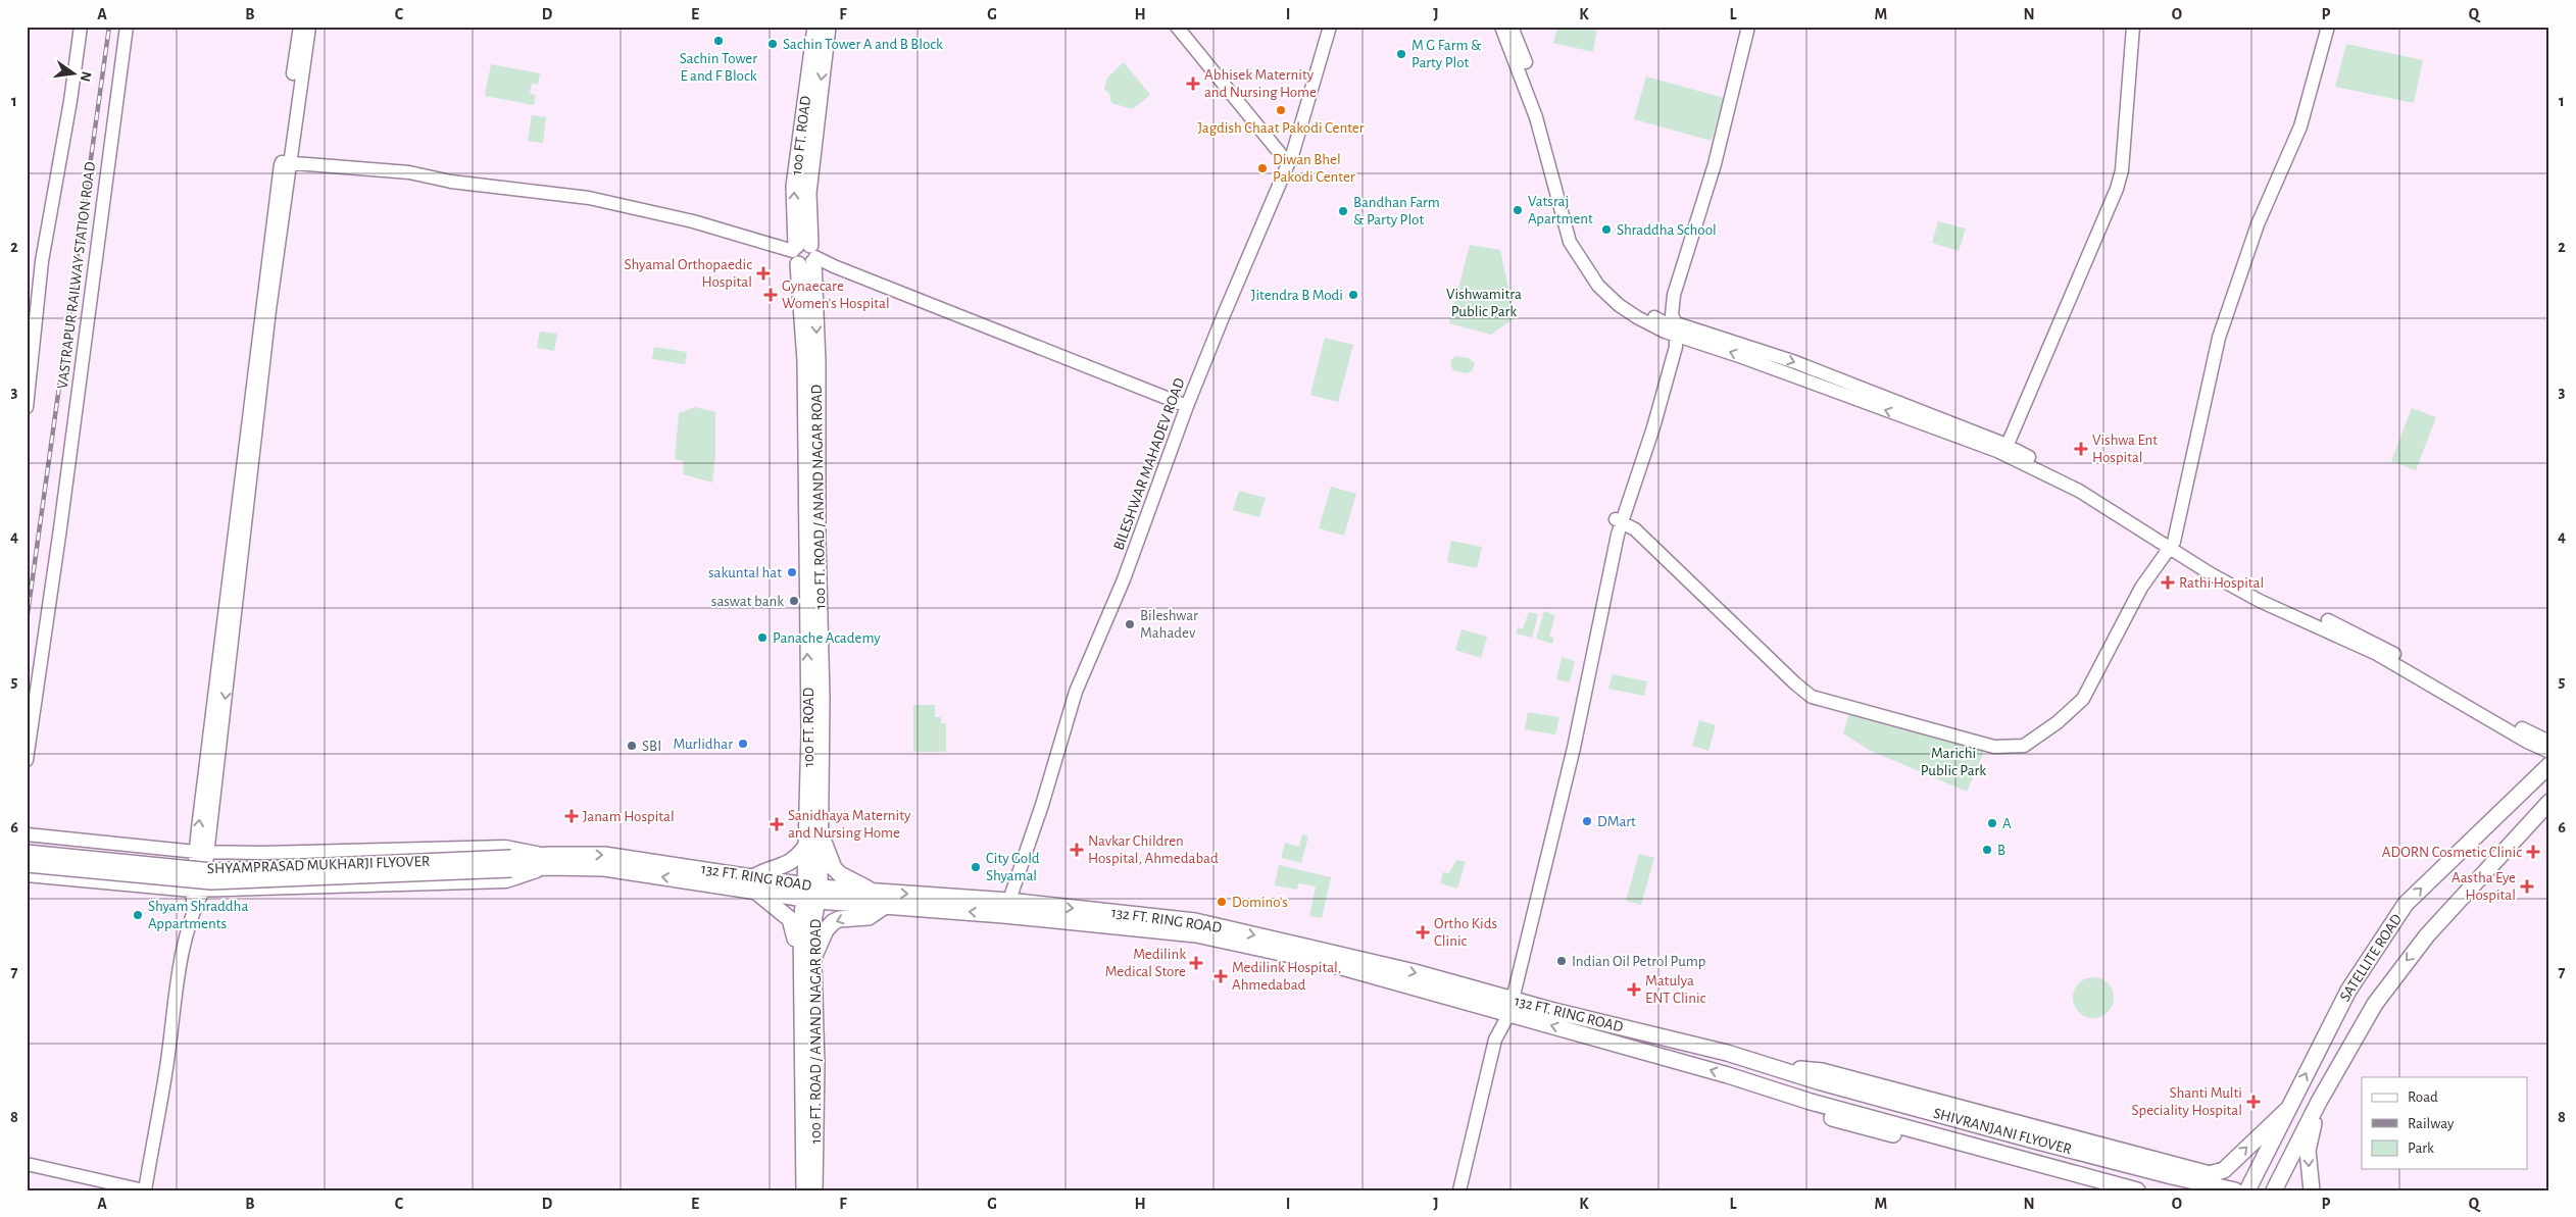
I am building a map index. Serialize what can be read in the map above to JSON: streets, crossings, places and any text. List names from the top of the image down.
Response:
{
  "streets": {
    "main road": [
      "100 FT. ROAD",
      "100 FT. ROAD / ANAND NAGAR ROAD",
      "SHYAMPRASAD MUKHARJI FLYOVER",
      "132 FT. RING ROAD",
      "SATELLITE ROAD",
      "SHIVRANJANI FLYOVER"
    ],
    "street": ["VASTRAPUR RAILWAY STATION ROAD", "BILESHWAR MAHADEV ROAD"]
  },
  "crossings": [
    ["100 FT. ROAD", "100 FT. ROAD / ANAND NAGAR ROAD"],
    ["100 FT. ROAD", "132 FT. RING ROAD"],
    ["BILESHWAR MAHADEV ROAD", "132 FT. RING ROAD"],
    ["100 FT. ROAD / ANAND NAGAR ROAD", "132 FT. RING ROAD"],
    ["SHYAMPRASAD MUKHARJI FLYOVER", "132 FT. RING ROAD"],
    ["132 FT. RING ROAD", "SHIVRANJANI FLYOVER"],
    ["SATELLITE ROAD", "SHIVRANJANI FLYOVER"]
  ],
  "one_way": ["100 FT. ROAD", "100 FT. ROAD / ANAND NAGAR ROAD"],
  "parks": ["Vishwamitra Public Park", "Marichi Public Park"],
  "places": {
    "other": [
      "Sachin Tower E and F Block",
      "Sachin Tower A and B Block",
      "M G Farm & Party Plot",
      "Jagdish Chaat Pakodi Center",
      "Diwan Bhel Pakodi Center",
      "Vatsraj Apartment",
      "Bandhan Farm & Party Plot",
      "Shraddha School",
      "Jitendra B Modi",
      "sakuntal hat",
      "saswat bank",
      "Bileshwar Mahadev",
      "Panache Academy",
      "Murlidhar",
      "SBI",
      "DMart",
      "A",
      "B",
      "City Gold Shyamal",
      "Domino's",
      "Shyam Shraddha Appartments",
      "Indian Oil Petrol Pump"
    ],
    "health": [
      "Abhisek Maternity and Nursing Home",
      "Shyamal Orthopaedic Hospital",
      "Gynaecare Women's Hospital",
      "Vishwa Ent Hospital",
      "Rathi Hospital",
      "Janam Hospital",
      "Sanidhaya Maternity and Nursing Home",
      "Navkar Children Hospital, Ahmedabad",
      "ADORN Cosmetic Clinic",
      "Aastha Eye Hospital",
      "Ortho Kids Clinic",
      "Medilink Medical Store",
      "Medilink Hospital, Ahmedabad",
      "Matulya ENT Clinic",
      "Shanti Multi Speciality Hospital"
    ]
  },
  "legend": ["Road", "Railway", "Park"],
  "north": "right",
  "grid": {
    "columns": [
      "A",
      "B",
      "C",
      "D",
      "E",
      "F",
      "G",
      "H",
      "I",
      "J",
      "K",
      "L",
      "M",
      "N",
      "O",
      "P",
      "Q"
    ],
    "rows": [
      "1",
      "2",
      "3",
      "4",
      "5",
      "6",
      "7",
      "8"
    ]
  }
}
